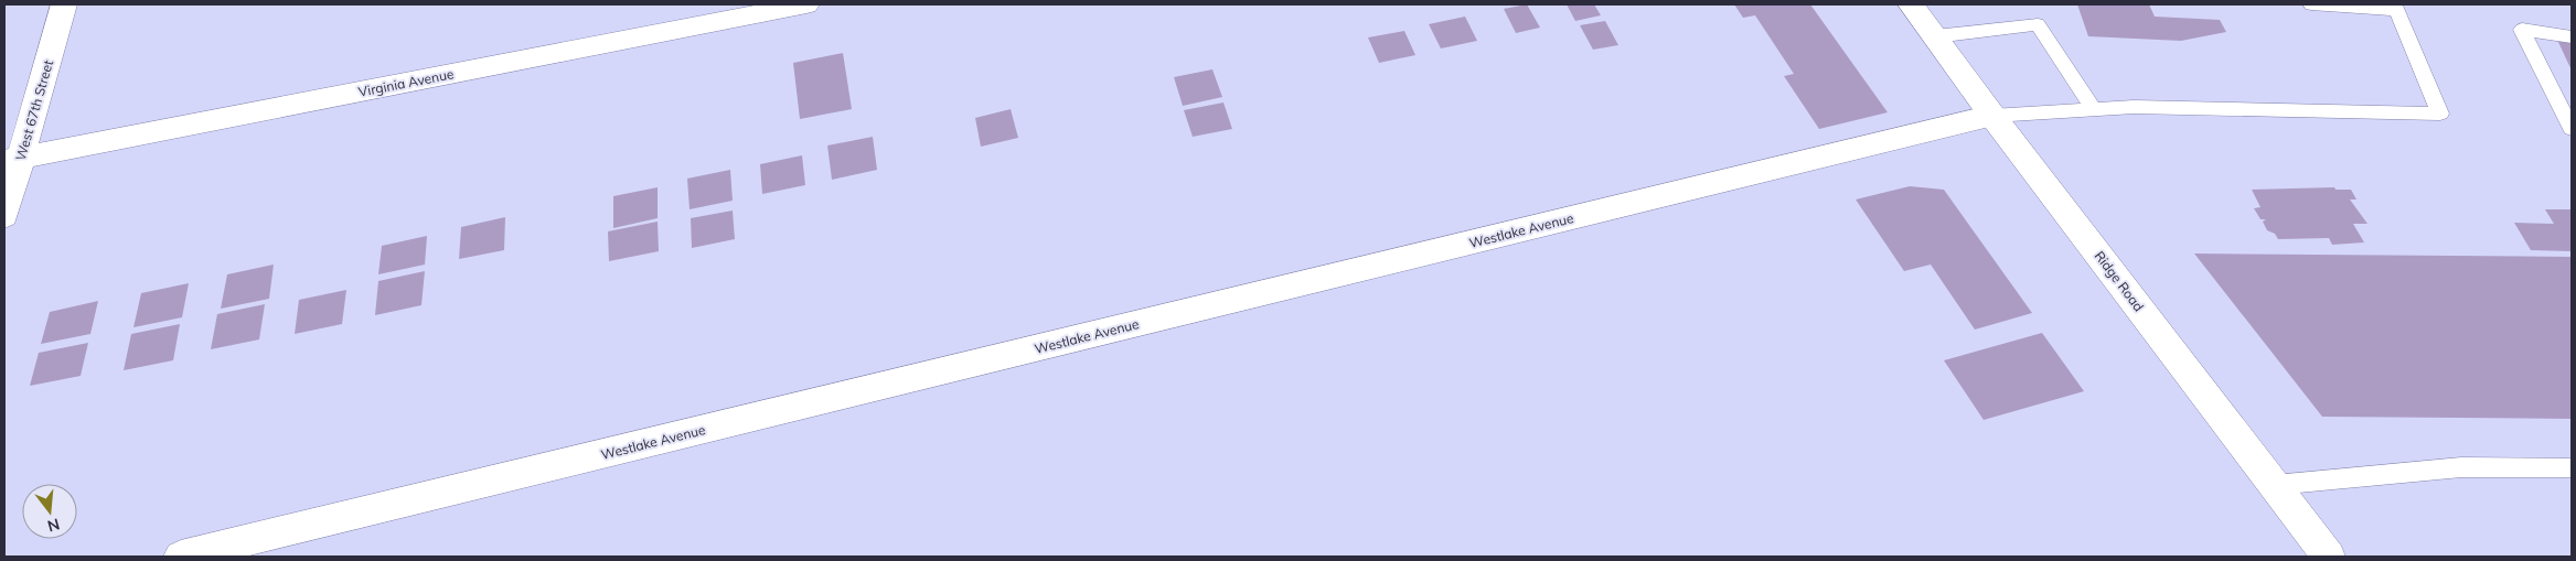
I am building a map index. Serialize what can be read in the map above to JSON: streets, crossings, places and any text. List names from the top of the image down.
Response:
{
  "streets": {
    "street": [
      "Virginia Avenue",
      "West 67th Street",
      "Westlake Avenue",
      "Ridge Road"
    ]
  },
  "crossings": [
    ["Virginia Avenue", "West 67th Street"],
    ["Westlake Avenue", "Ridge Road"]
  ],
  "north": "bottom"
}
